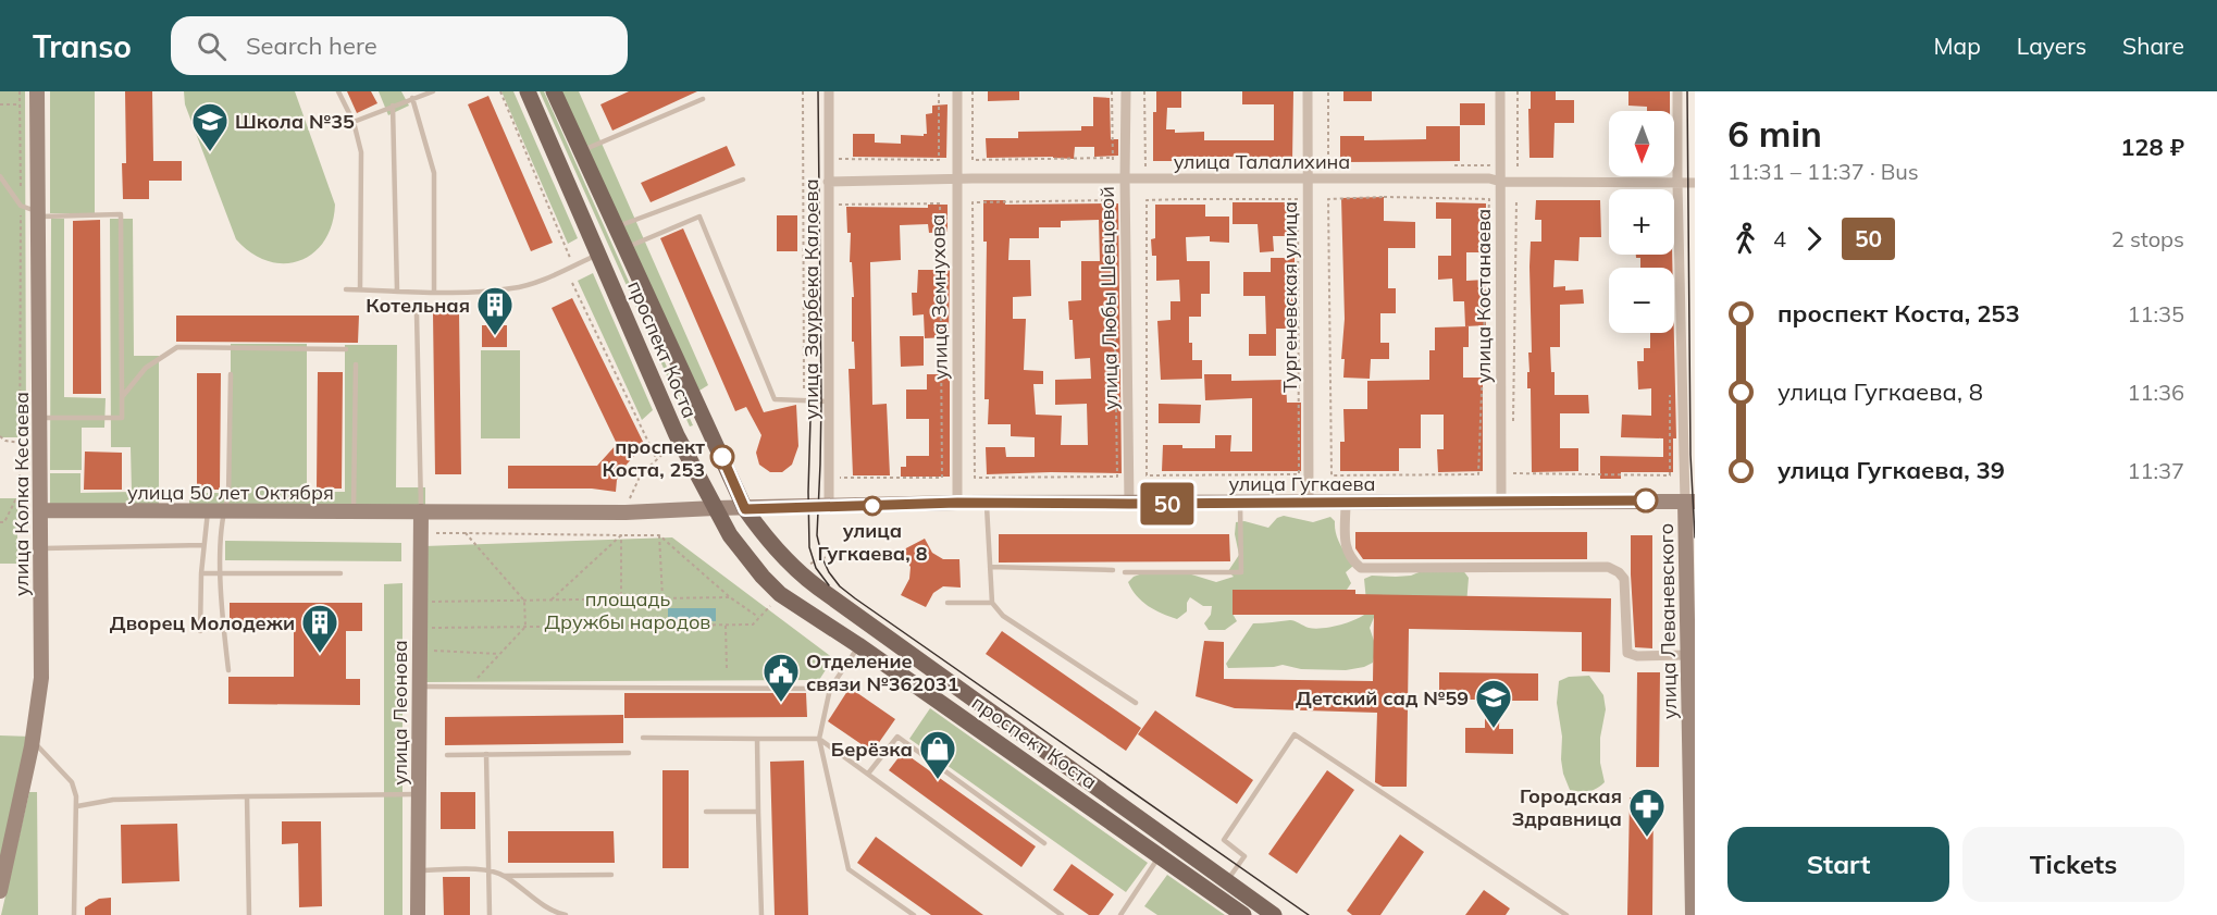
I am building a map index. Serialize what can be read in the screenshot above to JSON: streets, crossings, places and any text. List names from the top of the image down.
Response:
{
  "streets": {
    "main road": ["проспект Коста"],
    "street": [
      "улица Талалихина",
      "улица Костанаева",
      "улица Земнухова",
      "Тургеневская улица",
      "улица Любы Шевцовой",
      "улица Заурбека Калоева",
      "улица Гугкаева",
      "улица 50 лет Октября",
      "улица Колка Кесаева",
      "улица Леваневского",
      "улица Леонова"
    ]
  },
  "crossings": [
    ["улица Талалихина", "улица Костанаева"],
    ["улица Талалихина", "улица Земнухова"],
    ["улица Талалихина", "Тургеневская улица"],
    ["улица Талалихина", "улица Любы Шевцовой"],
    ["улица Талалихина", "улица Заурбека Калоева"],
    ["улица Талалихина", "улица Леваневского"],
    ["улица Костанаева", "улица Гугкаева"],
    ["улица Земнухова", "улица Гугкаева"],
    ["Тургеневская улица", "улица Гугкаева"],
    ["улица Любы Шевцовой", "улица Гугкаева"],
    ["улица Заурбека Калоева", "улица Гугкаева"],
    ["проспект Коста", "улица Гугкаева"],
    ["проспект Коста", "улица 50 лет Октября"],
    ["улица Гугкаева", "улица 50 лет Октября"],
    ["улица Гугкаева", "улица Леваневского"],
    ["улица 50 лет Октября", "улица Колка Кесаева"],
    ["улица 50 лет Октября", "улица Леонова"]
  ],
  "parks": ["площадь Дружбы народов"],
  "places": {
    "school or university": ["Школа №35", "Детский сад №59"],
    "building": ["Котельная", "Дворец Молодежи"],
    "other": ["проспект Коста, 253", "улица Гугкаева, 8"],
    "public building": ["Отделение связи №362031"],
    "shop": ["Берёзка"],
    "pharmacy": ["Городская Здравница"]
  },
  "lines": ["bus line 50"],
  "north": "bottom",
  "page": {
    "header": "Transo",
    "search": "Search here",
    "nav": ["Map", "Layers", "Share"],
    "on_map": "50",
    "heading": ["6 min", "11:31 – 11:37 · Bus", "128 ₽"],
    "map_buttons": ["+", "−"],
    "legs": ["4", "50", "2 stops"],
    "list": [
      {
        "name": "проспект Коста, 253",
        "value": "11:35"
      },
      {
        "name": "улица Гугкаева, 8",
        "value": "11:36"
      },
      {
        "name": "улица Гугкаева, 39",
        "value": "11:37"
      }
    ],
    "buttons": ["Start", "Tickets"]
  }
}
